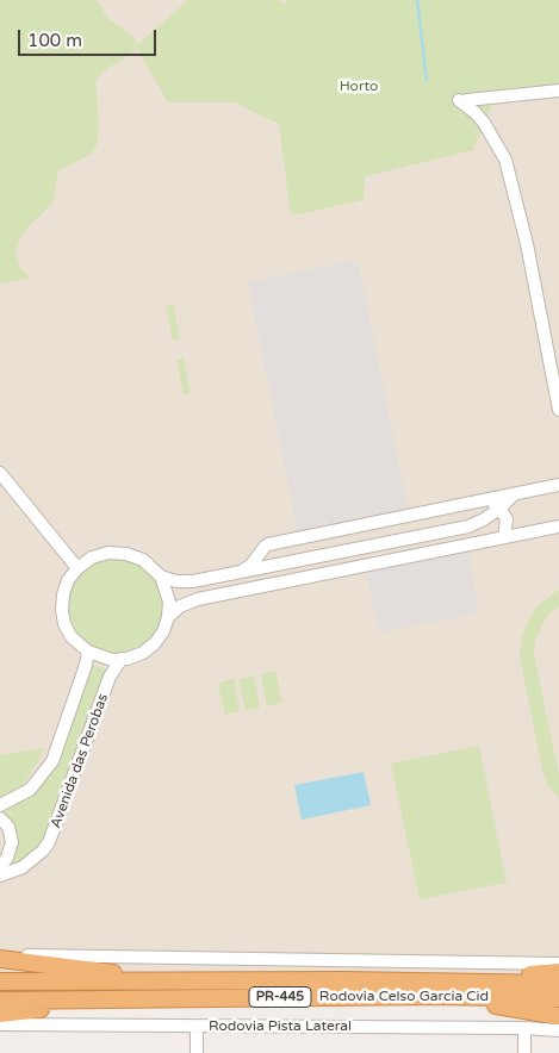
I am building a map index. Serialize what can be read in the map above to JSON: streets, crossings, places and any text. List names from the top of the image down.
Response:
{
  "streets": {
    "highway": ["PR-445", "Rodovia Celso Garcia Cid"],
    "street": ["Avenida das Perobas", "Rodovia Pista Lateral"]
  },
  "parks": ["Horto"],
  "scale_bar": "100 m"
}
